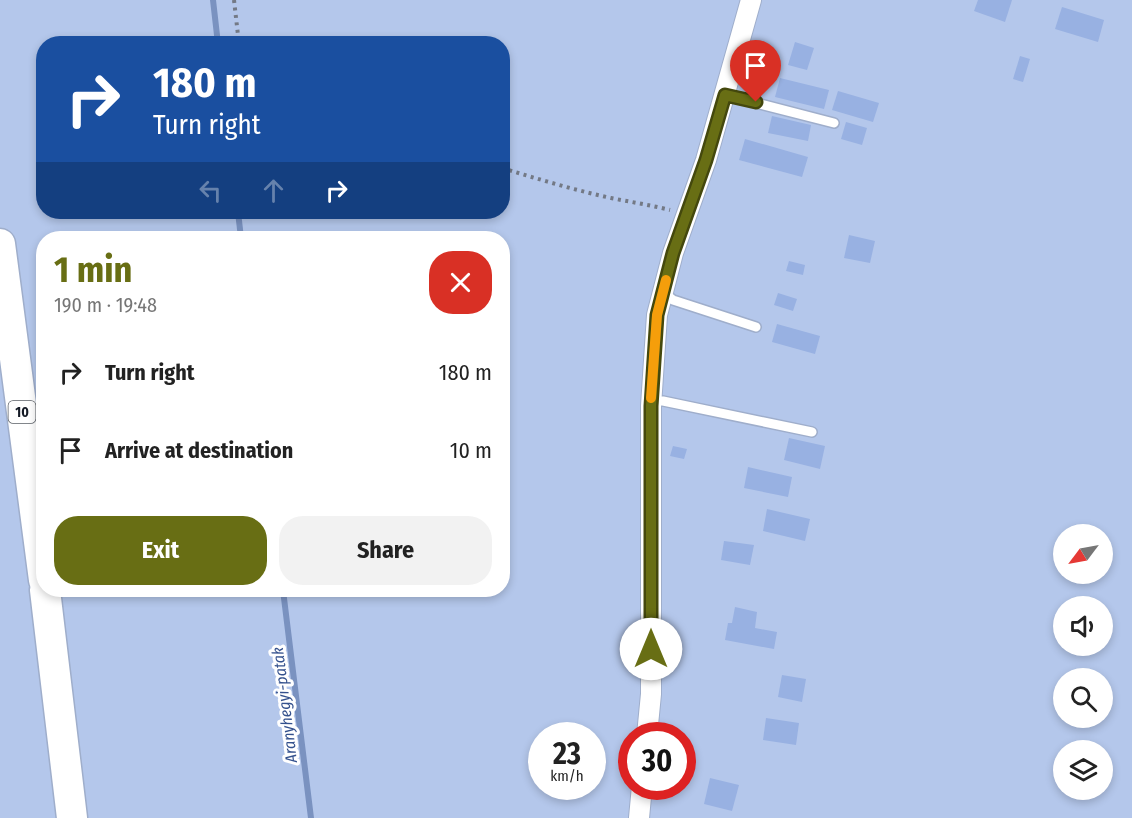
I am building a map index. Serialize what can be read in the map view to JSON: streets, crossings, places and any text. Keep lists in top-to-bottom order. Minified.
{"streets":{"main road":["10"]},"water":["Aranyhegyi-patak"],"north":"bottom left","page":{"turn":["180 m","Turn right"],"heading":["1 min","190 m · 19:48"],"list":[{"name":"Turn right","value":"180 m"},{"name":"Arrive at destination","value":"10 m"}],"buttons":["Exit","Share"],"speed":"23 km/h","limit":"30"}}
